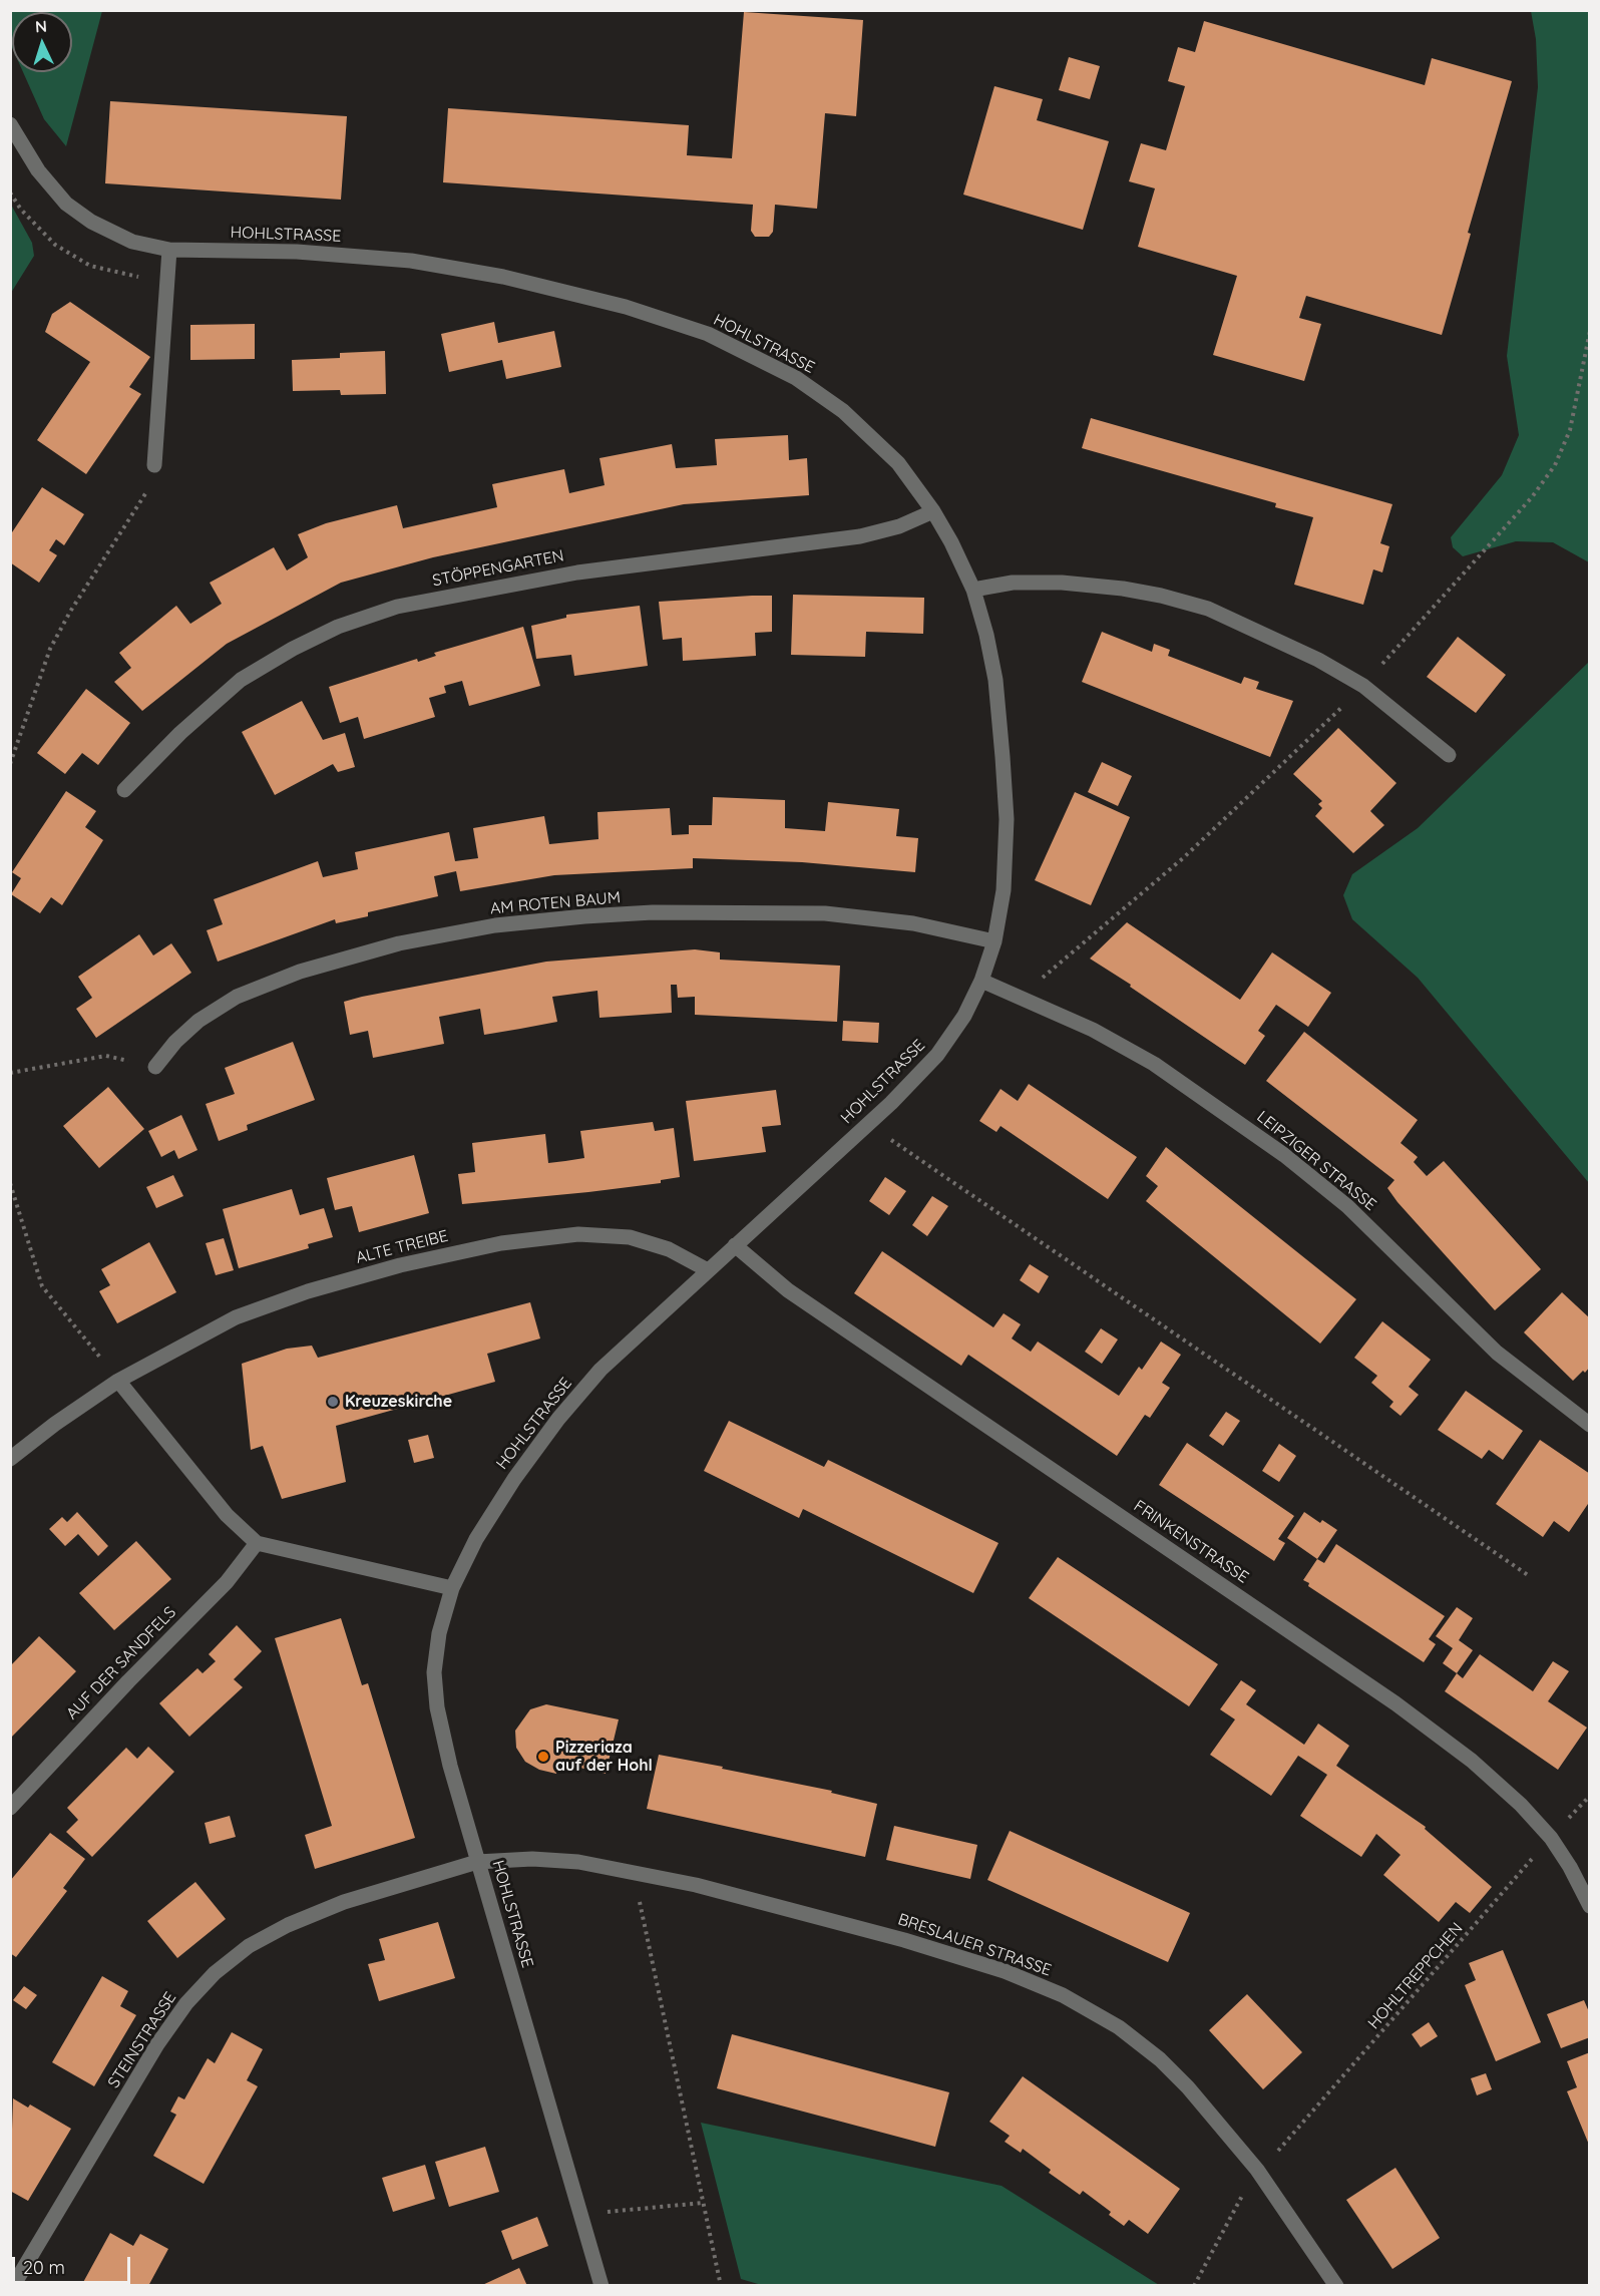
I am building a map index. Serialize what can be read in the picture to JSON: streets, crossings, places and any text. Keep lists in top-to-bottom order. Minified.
{"streets":{"street":["HOHLSTRASSE","STÖPPENGARTEN","AM ROTEN BAUM","LEIPZIGER STRASSE","ALTE TREIBE","FRINKENSTRASSE","AUF DER SANDFELS","BRESLAUER STRASSE","STEINSTRASSE"],"path":["HOHLTREPPCHEN"]},"crossings":[["HOHLSTRASSE","STÖPPENGARTEN"],["HOHLSTRASSE","AM ROTEN BAUM"],["HOHLSTRASSE","LEIPZIGER STRASSE"],["HOHLSTRASSE","ALTE TREIBE"],["HOHLSTRASSE","FRINKENSTRASSE"],["HOHLSTRASSE","BRESLAUER STRASSE"],["HOHLSTRASSE","STEINSTRASSE"],["FRINKENSTRASSE","HOHLTREPPCHEN"],["BRESLAUER STRASSE","HOHLTREPPCHEN"],["BRESLAUER STRASSE","STEINSTRASSE"]],"places":["Kreuzeskirche","Pizzeriaza auf der Hohl"],"scale_bar":"20 m","north":"top"}
